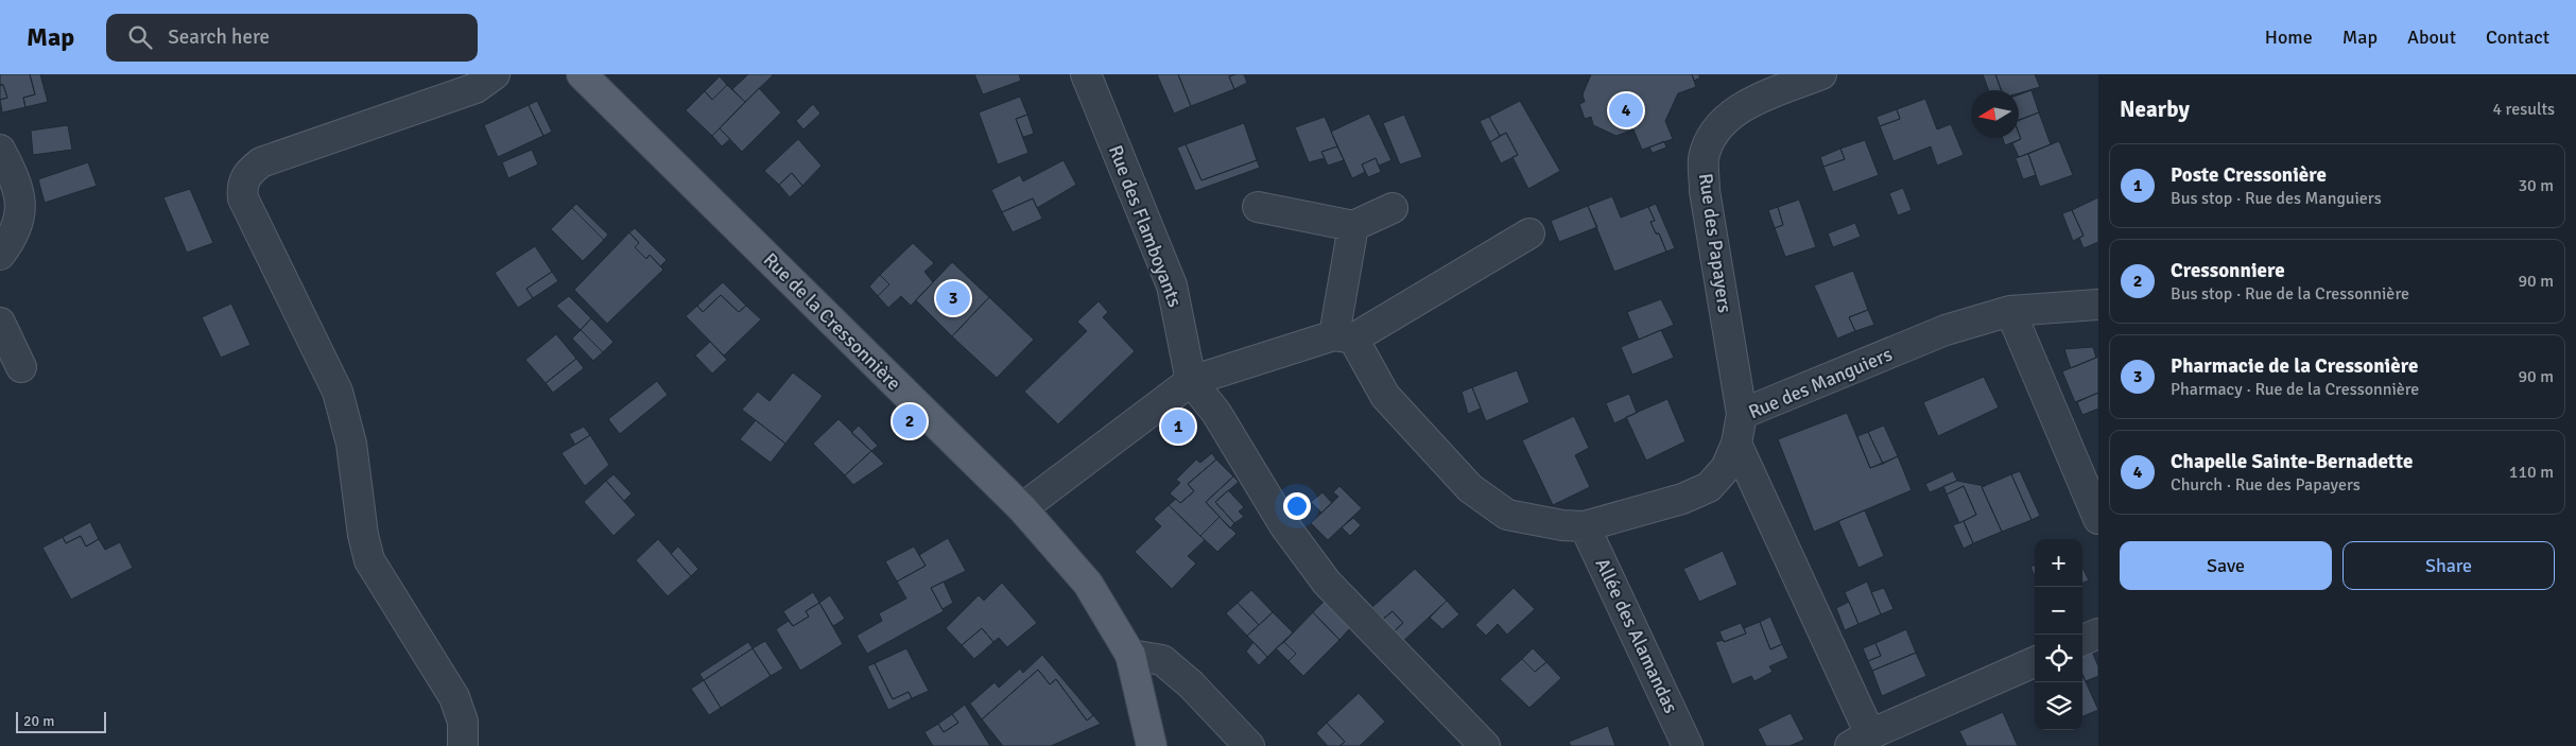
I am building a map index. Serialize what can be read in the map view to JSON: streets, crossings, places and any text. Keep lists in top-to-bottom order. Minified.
{"streets":{"main road":["Rue de la Cressonnière"],"street":["Rue des Flamboyants","Rue des Papayers","Rue des Manguiers","Allée des Alamandas"]},"crossings":[["Rue des Papayers","Rue des Manguiers"],["Rue des Manguiers","Allée des Alamandas"]],"scale_bar":"20 m","north":"left","page":{"header":"Map","search":"Search here","nav":["Home","Map","About","Contact"],"heading":["Nearby","4 results"],"pins":["4","3","2","1"],"list":[{"mark":"1","name":"Poste Cressonière","note":"Bus stop · Rue des Manguiers","value":"30 m"},{"mark":"2","name":"Cressonniere","note":"Bus stop · Rue de la Cressonnière","value":"90 m"},{"mark":"3","name":"Pharmacie de la Cressonière","note":"Pharmacy · Rue de la Cressonnière","value":"90 m"},{"mark":"4","name":"Chapelle Sainte-Bernadette","note":"Church · Rue des Papayers","value":"110 m"}],"buttons":["Save","Share"],"map_buttons":["+","−"],"scale":"20 m"}}
